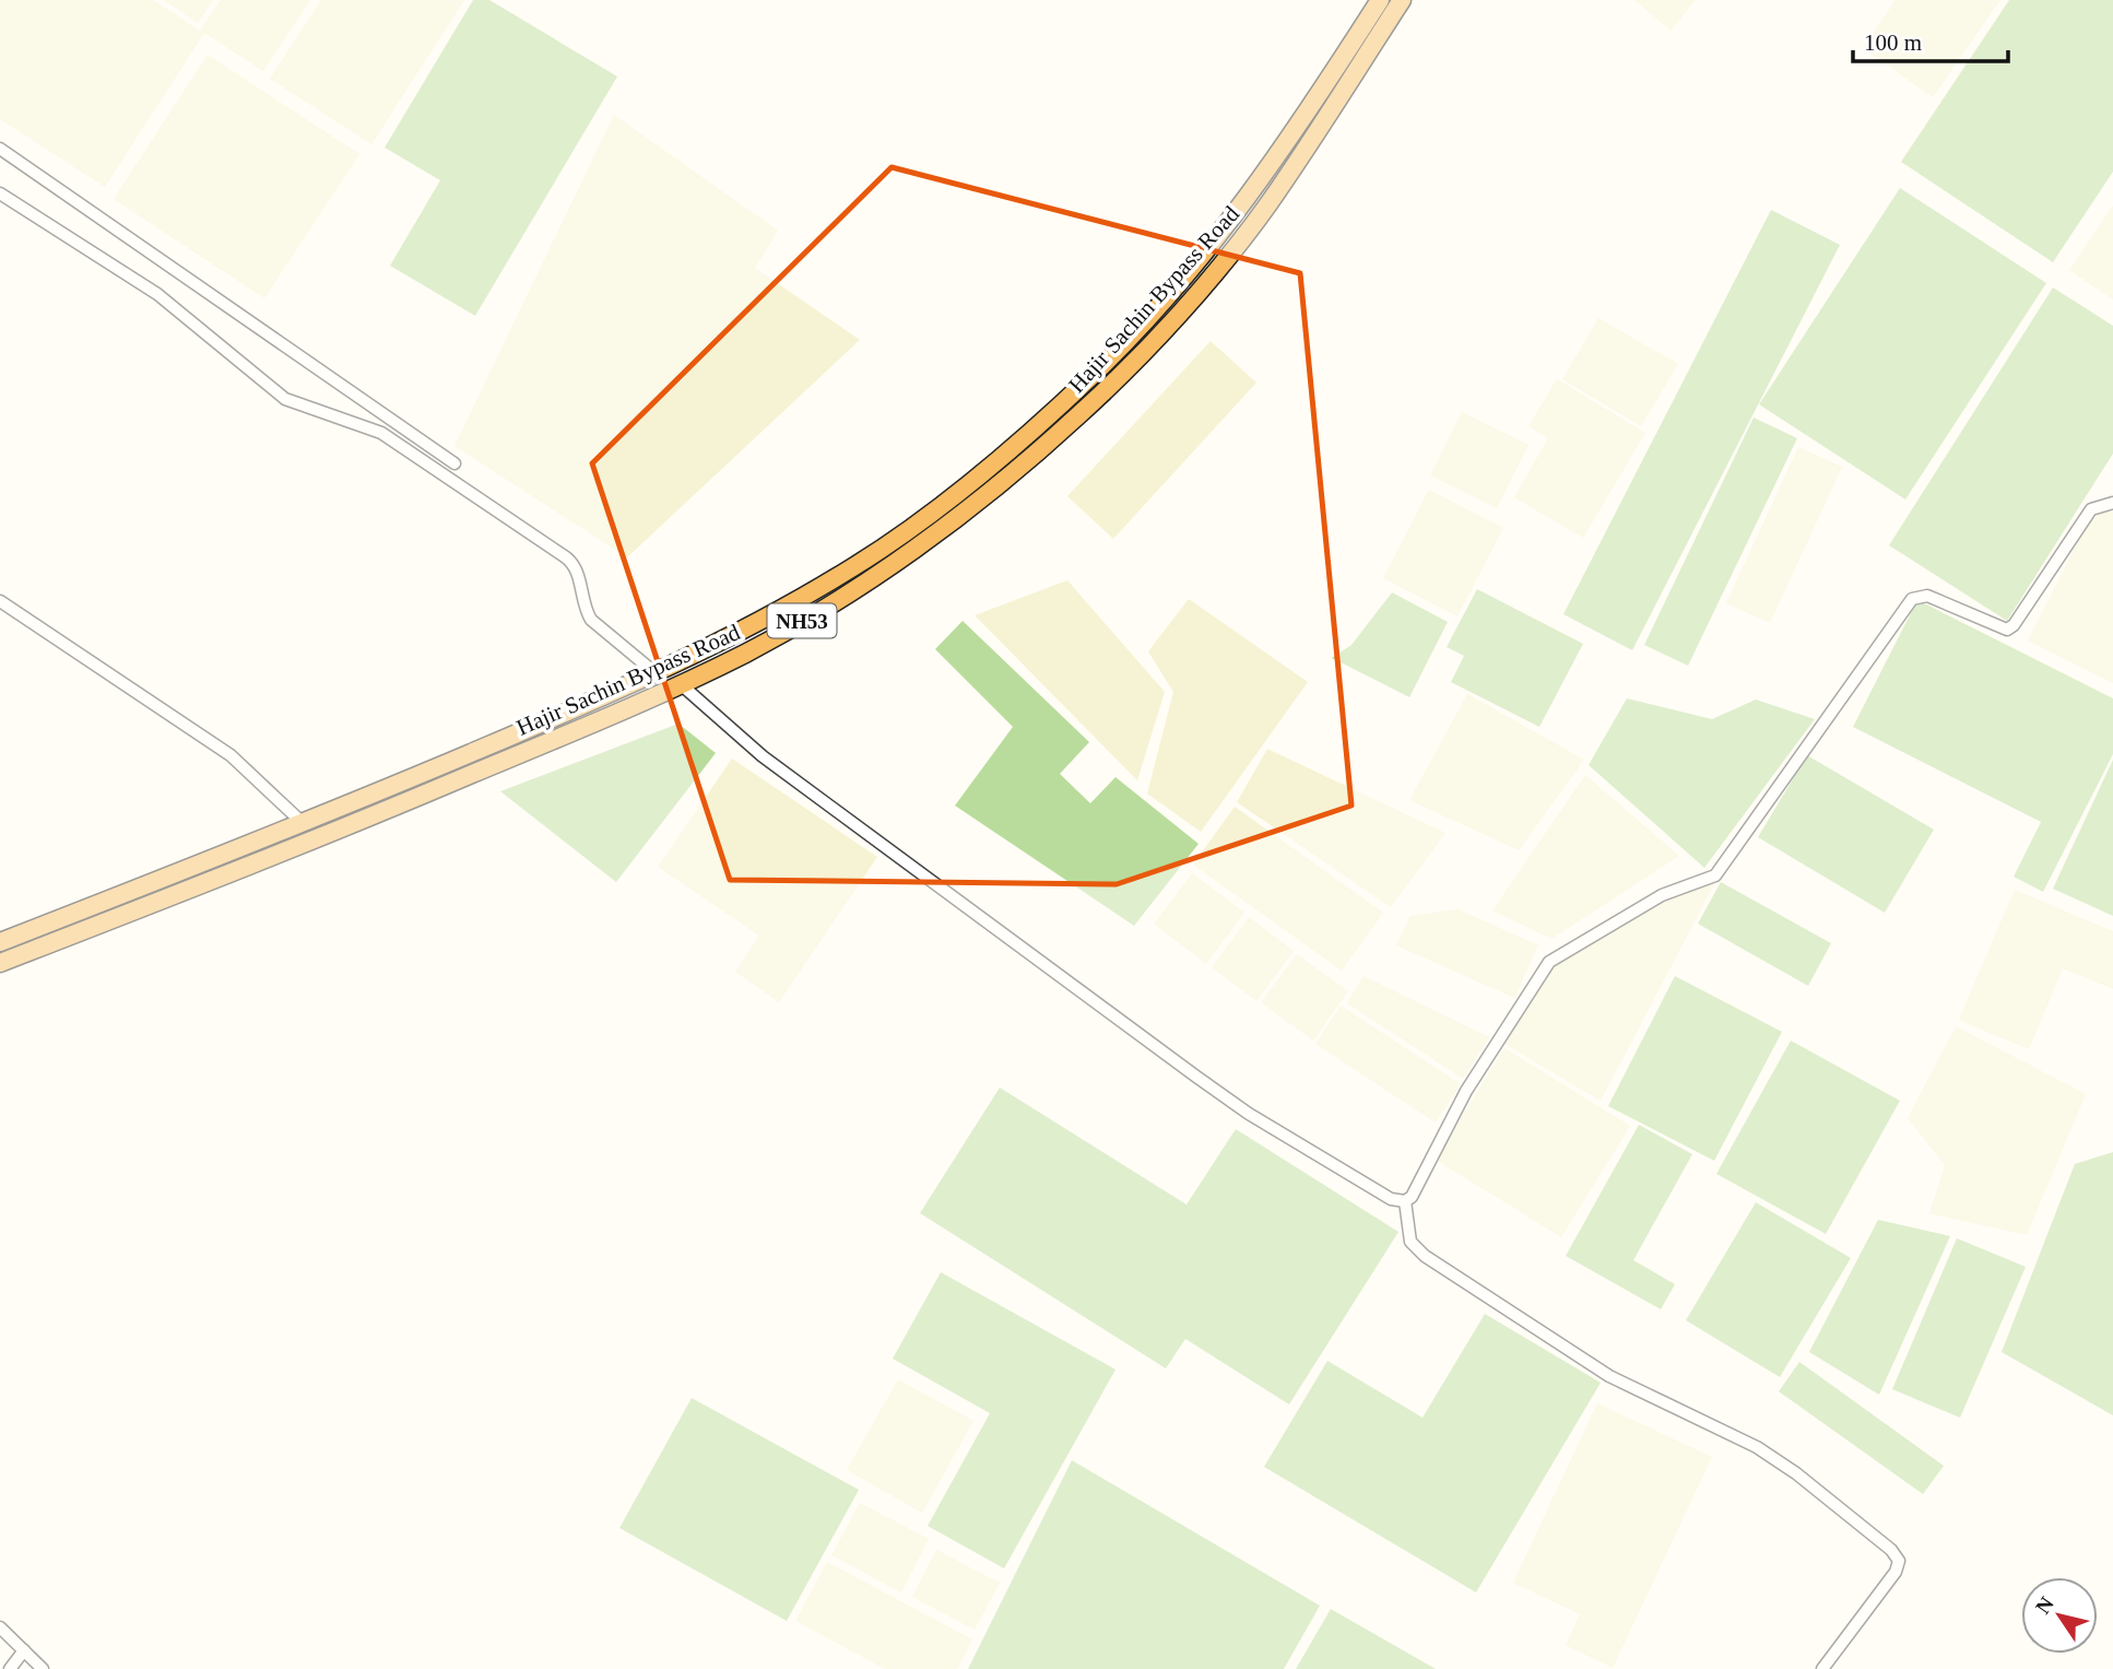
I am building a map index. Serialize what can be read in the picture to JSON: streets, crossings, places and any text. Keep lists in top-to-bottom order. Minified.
{"streets":{"highway":["Hajir Sachin Bypass Road","NH53"]},"scale_bar":"100 m","north":"top left"}
